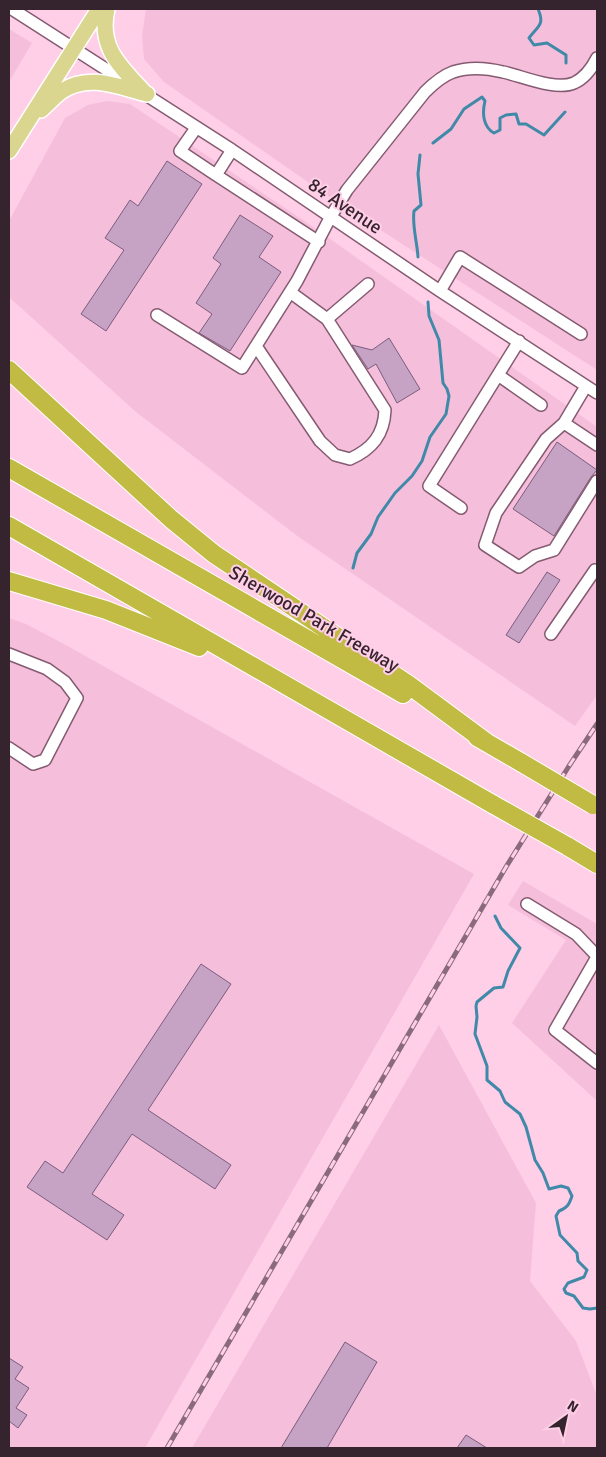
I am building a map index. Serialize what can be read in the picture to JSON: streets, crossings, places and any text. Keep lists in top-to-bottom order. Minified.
{"streets":{"highway":["Sherwood Park Freeway"],"street":["84 Avenue"]},"north":"top right"}
